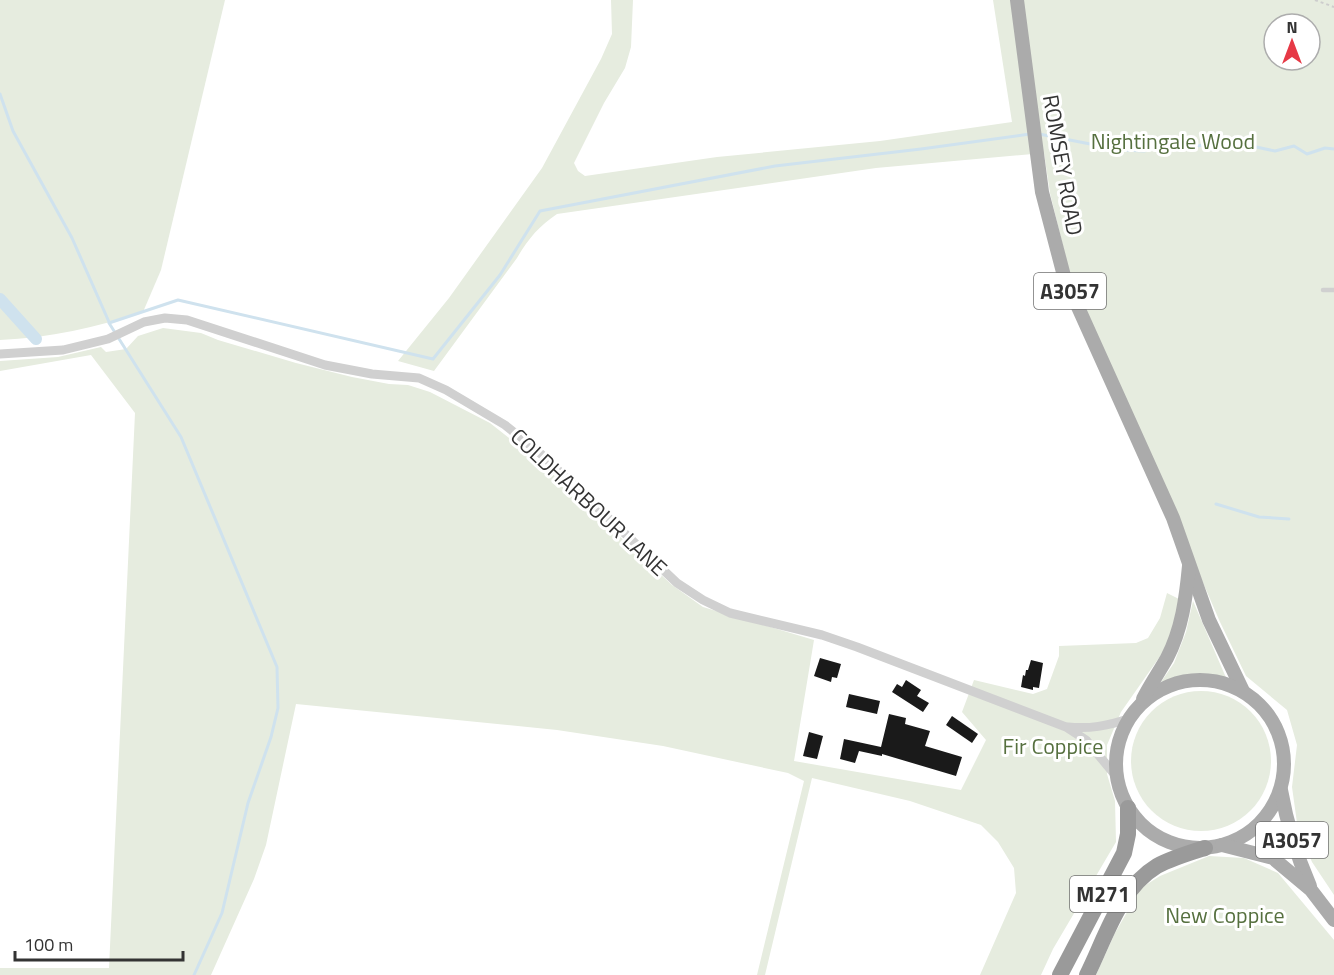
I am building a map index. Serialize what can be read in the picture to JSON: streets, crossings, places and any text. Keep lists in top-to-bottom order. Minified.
{"streets":{"highway":["M271"],"main road":["ROMSEY ROAD","A3057"],"street":["COLDHARBOUR LANE"]},"crossings":[["ROMSEY ROAD","A3057"],["ROMSEY ROAD","COLDHARBOUR LANE"],["ROMSEY ROAD","M271"],["A3057","COLDHARBOUR LANE"],["A3057","M271"],["COLDHARBOUR LANE","M271"]],"parks":["Nightingale Wood","Fir Coppice","New Coppice"],"scale_bar":"100 m","north":"top"}
